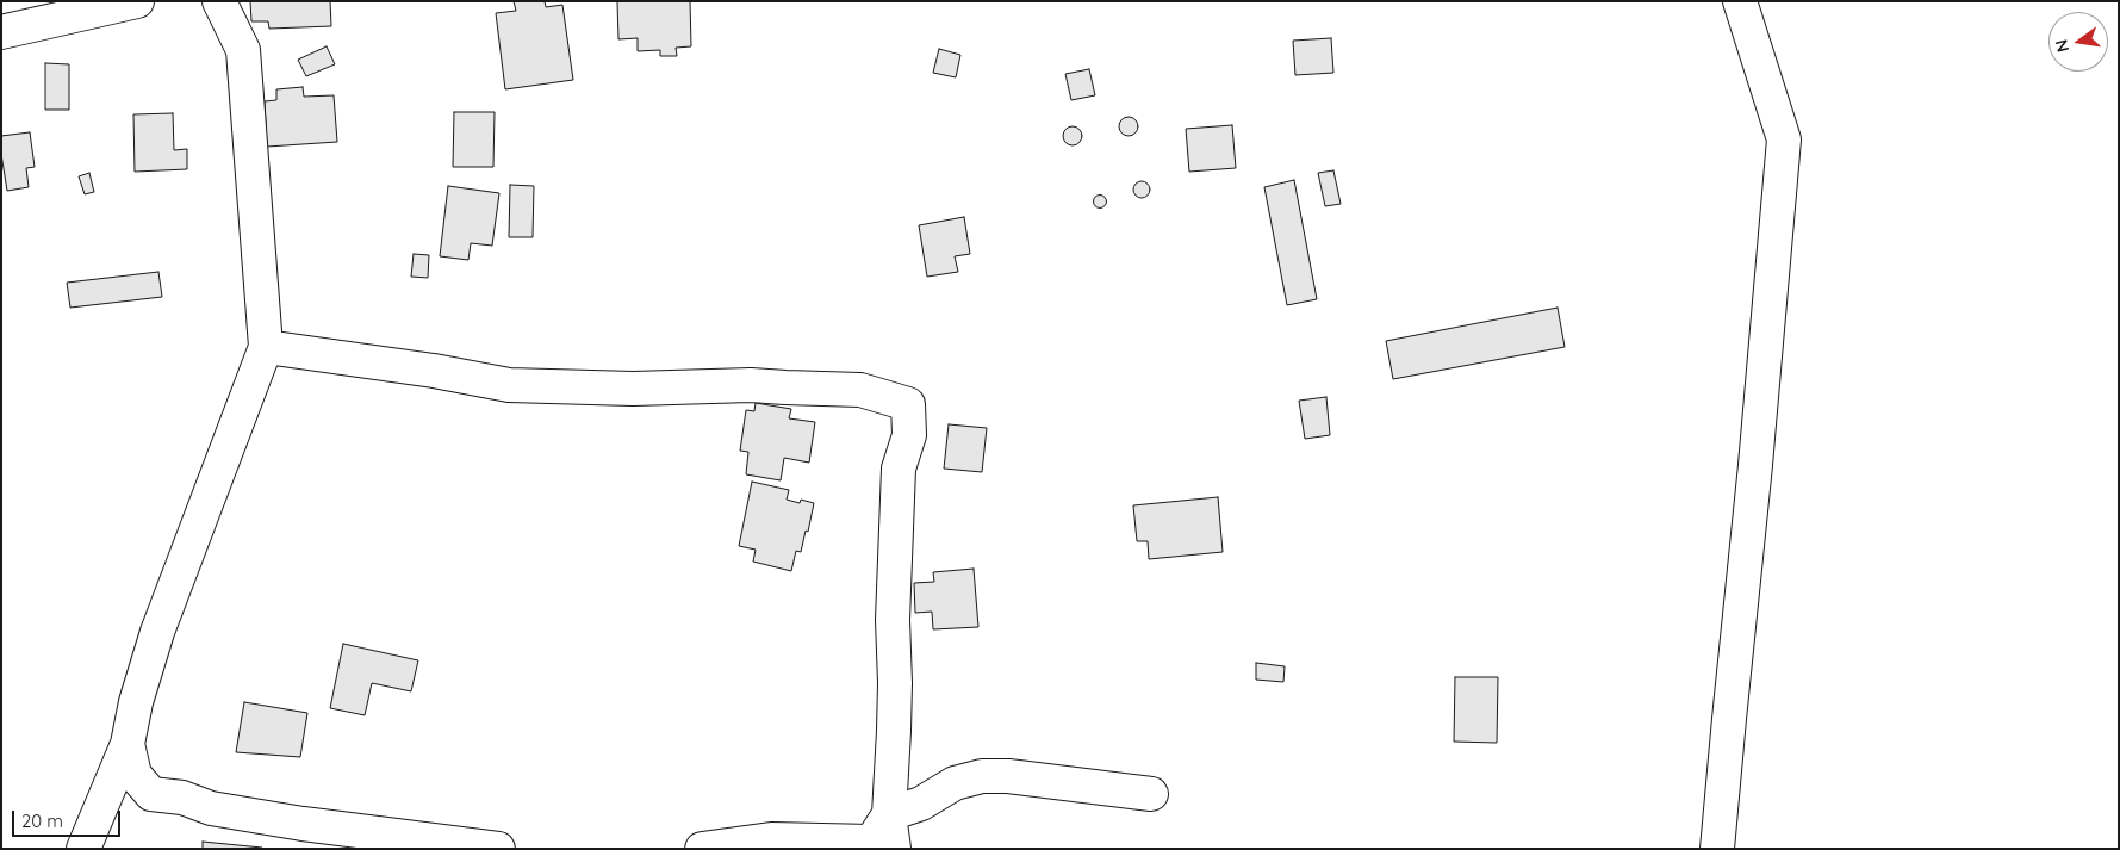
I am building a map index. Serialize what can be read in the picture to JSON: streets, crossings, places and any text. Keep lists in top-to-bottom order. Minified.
{"scale_bar":"20 m","north":"left"}
